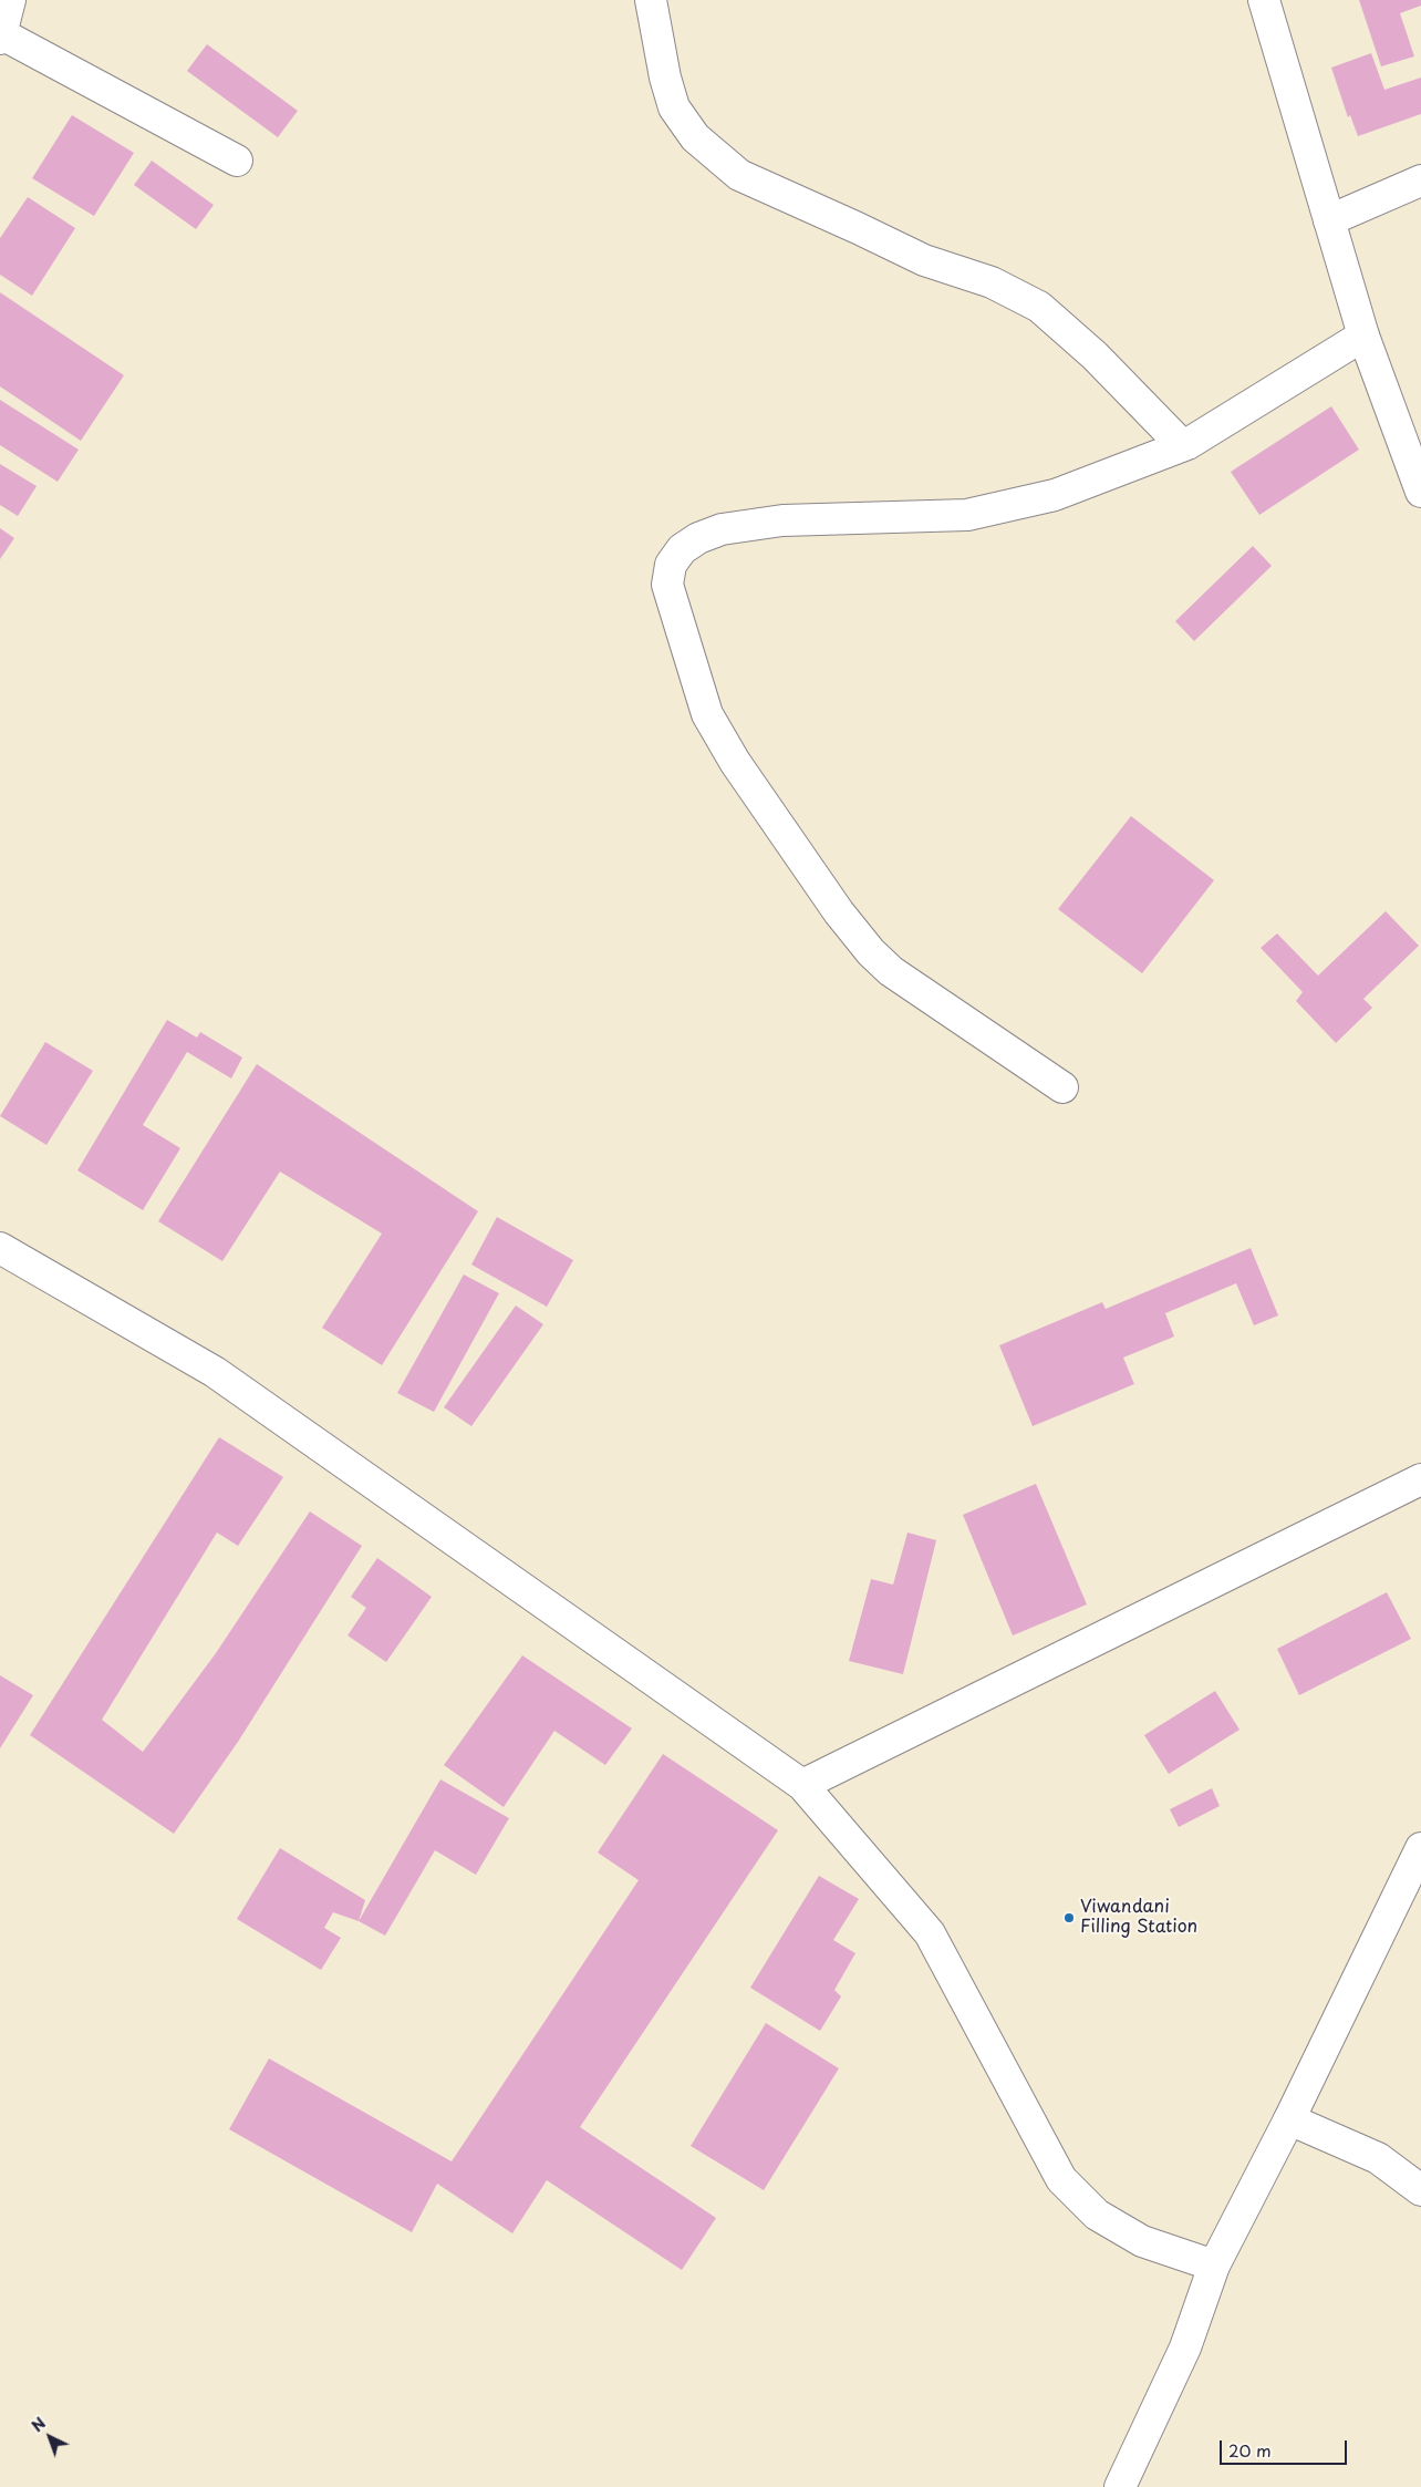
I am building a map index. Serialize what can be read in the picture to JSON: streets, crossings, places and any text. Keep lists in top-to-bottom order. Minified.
{"places":["Viwandani Filling Station"],"scale_bar":"20 m","north":"top left"}
